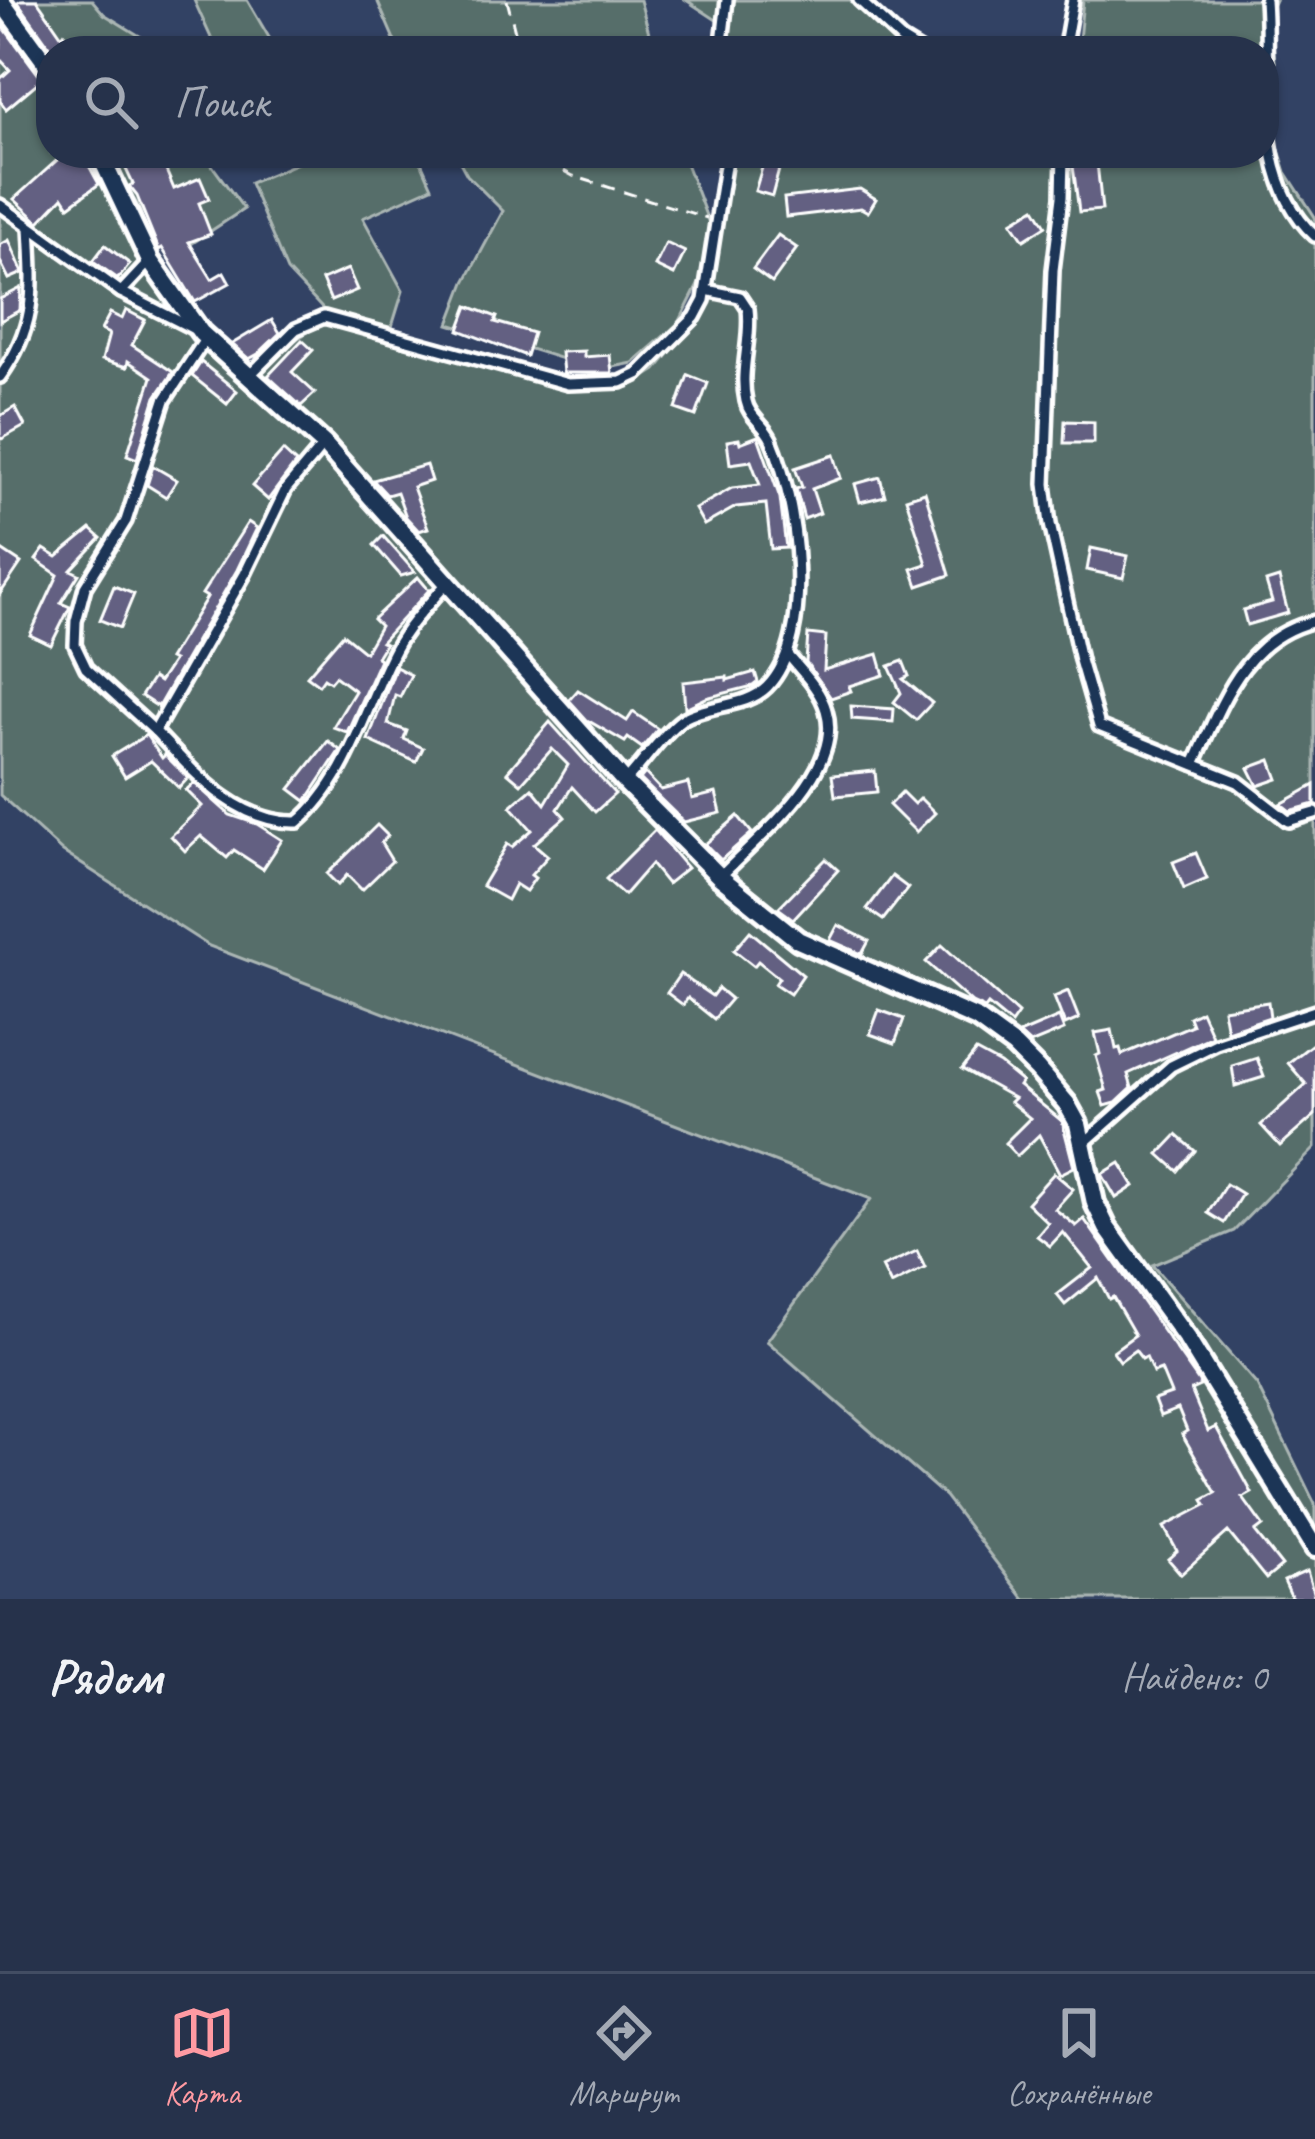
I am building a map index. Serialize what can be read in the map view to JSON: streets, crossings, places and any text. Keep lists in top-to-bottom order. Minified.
{"page":{"search":"Поиск","heading":["Рядом","Найдено: 0"],"nav":["Карта","Маршрут","Сохранённые"]}}
